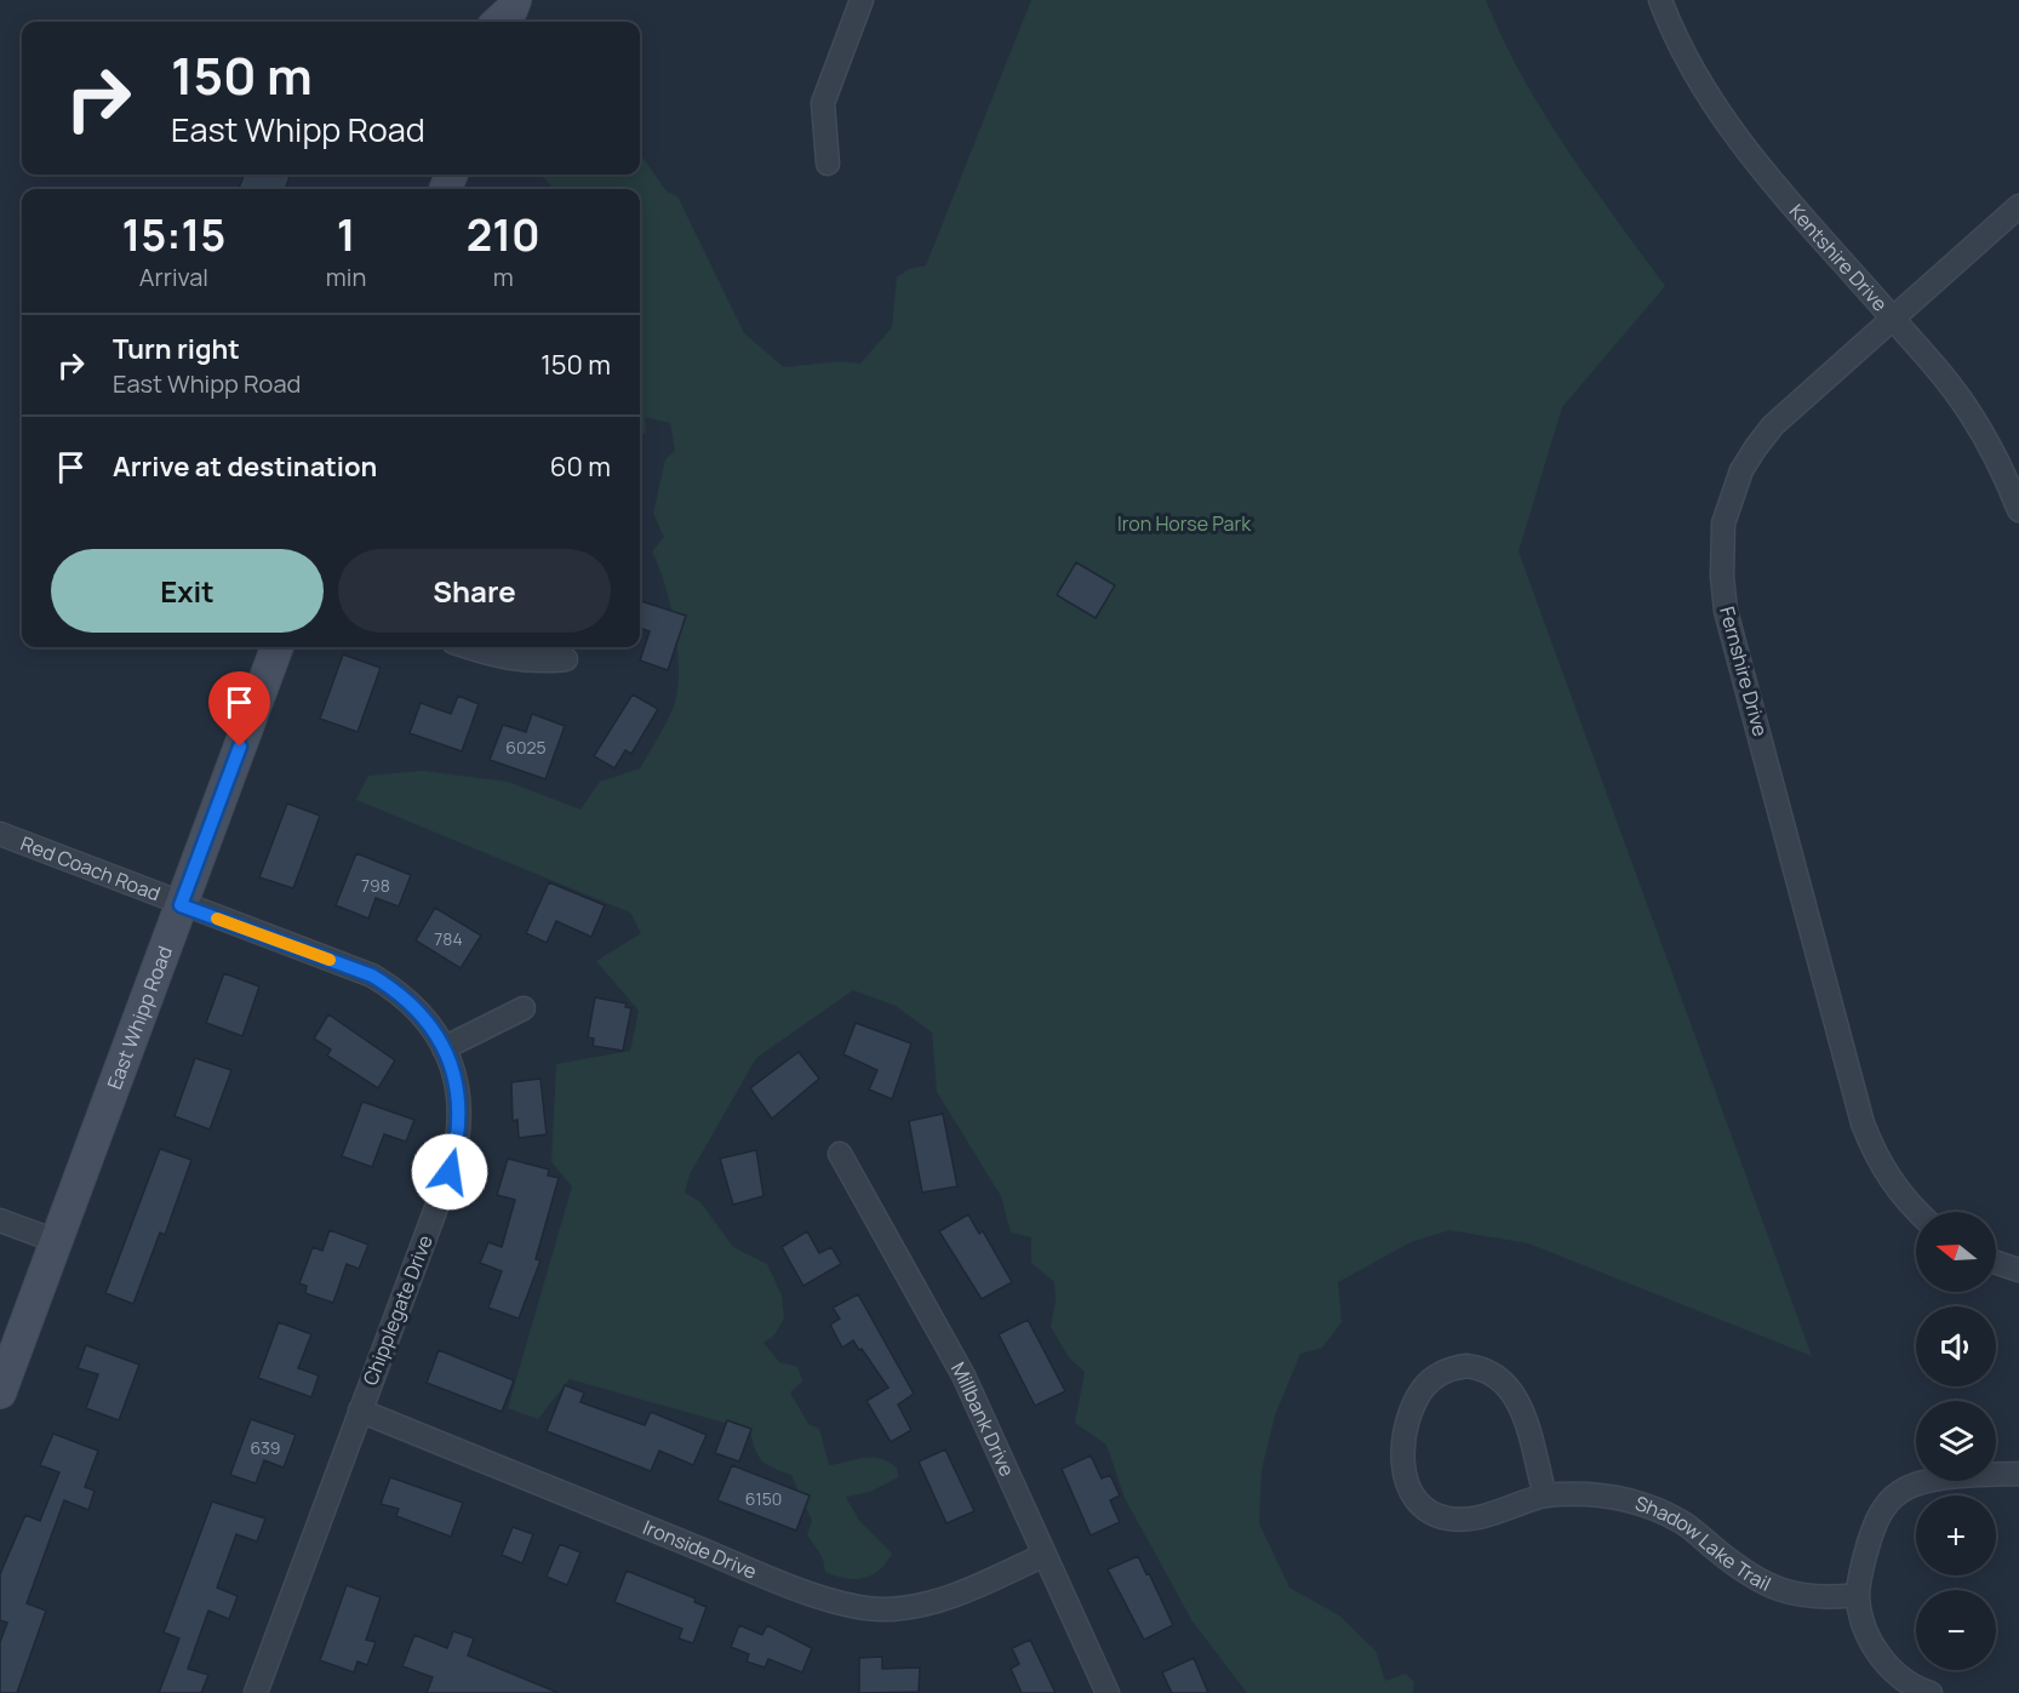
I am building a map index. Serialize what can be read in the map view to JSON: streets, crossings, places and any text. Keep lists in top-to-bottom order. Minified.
{"streets":{"main road":["East Whipp Road"],"street":["Kentshire Drive","Fernshire Drive","Red Coach Road","Chipplegate Drive","Millbank Drive","Shadow Lake Trail","Ironside Drive"]},"crossings":[["Kentshire Drive","Fernshire Drive"],["Red Coach Road","East Whipp Road"],["Red Coach Road","Chipplegate Drive"],["East Whipp Road","Chipplegate Drive"],["Chipplegate Drive","Ironside Drive"],["Millbank Drive","Ironside Drive"]],"parks":["Iron Horse Park"],"house_numbers":["6025","798","784","639","6150"],"north":"left","page":{"turn":["150 m","East Whipp Road"],"eta":["15:15","Arrival","1","min","210","m"],"list":[{"name":"Turn right","note":"East Whipp Road","value":"150 m"},{"name":"Arrive at destination","value":"60 m"}],"buttons":["Exit","Share"],"map_buttons":["+","−"]}}
